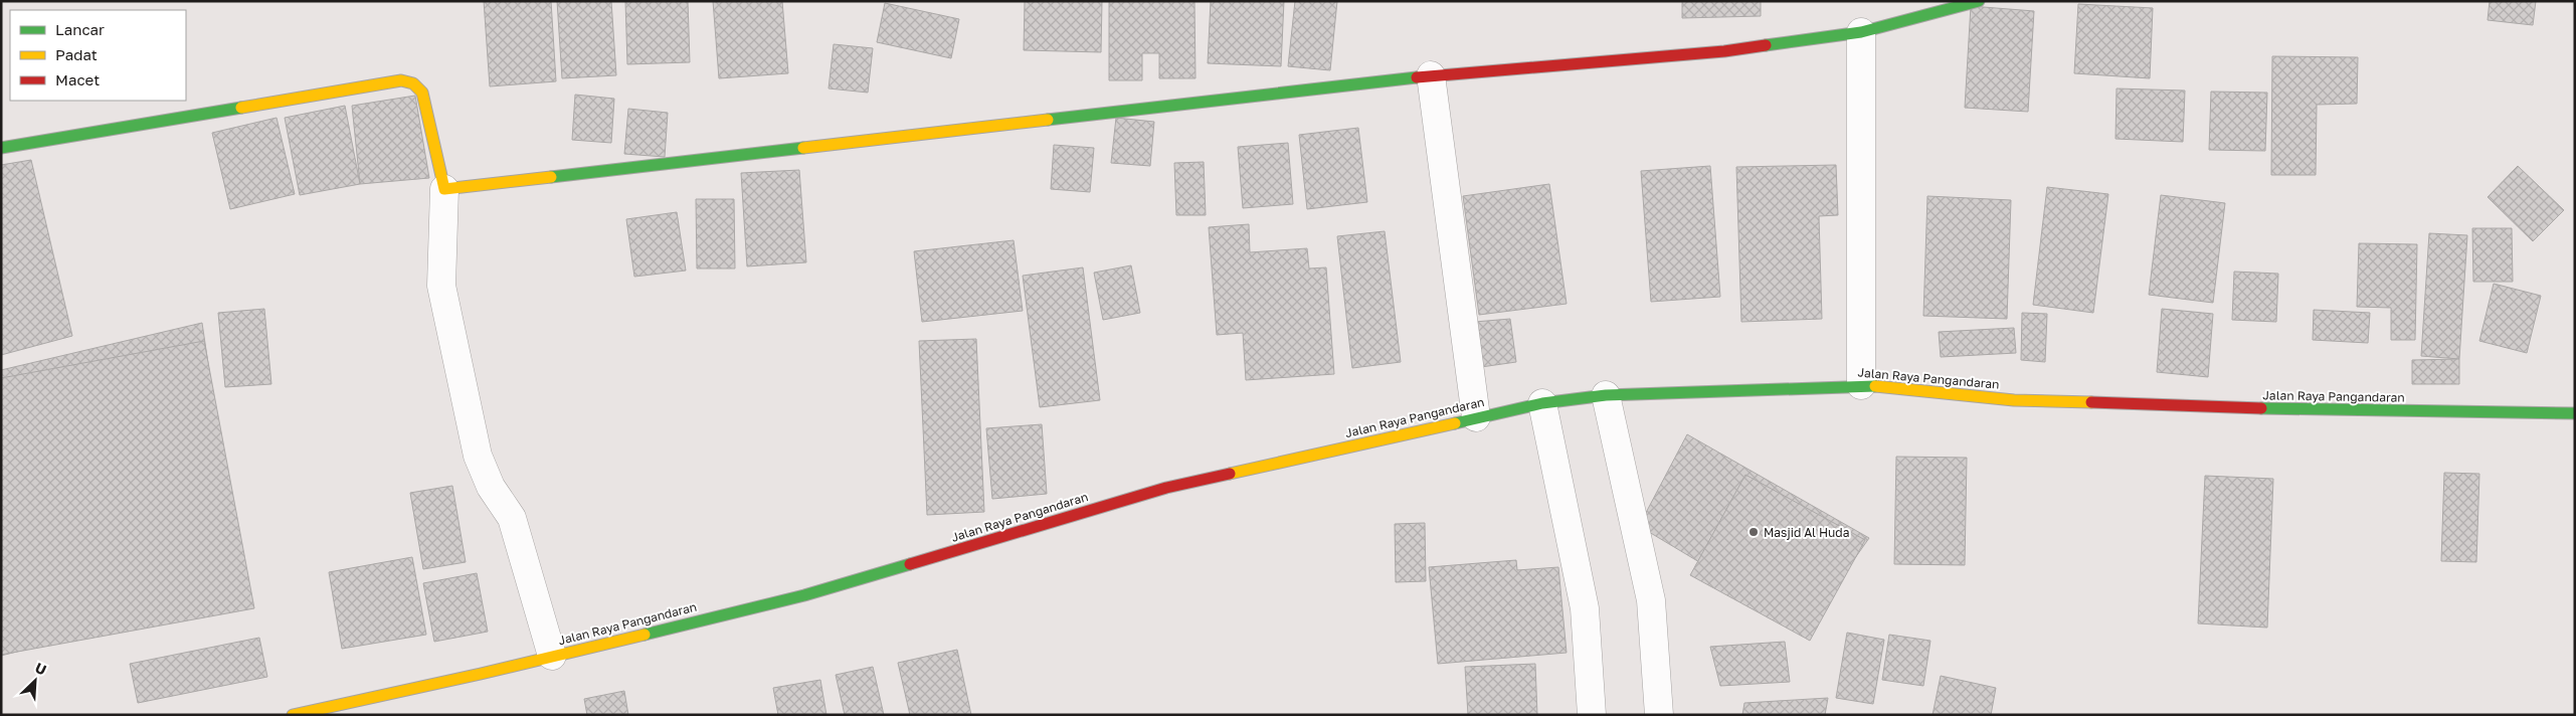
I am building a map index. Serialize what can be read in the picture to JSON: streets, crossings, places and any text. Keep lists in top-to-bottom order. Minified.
{"streets":{"main road":["Jalan Raya Pangandaran"]},"places":["Masjid Al Huda"],"legend":["Lancar","Padat","Macet"],"north":"top right"}
